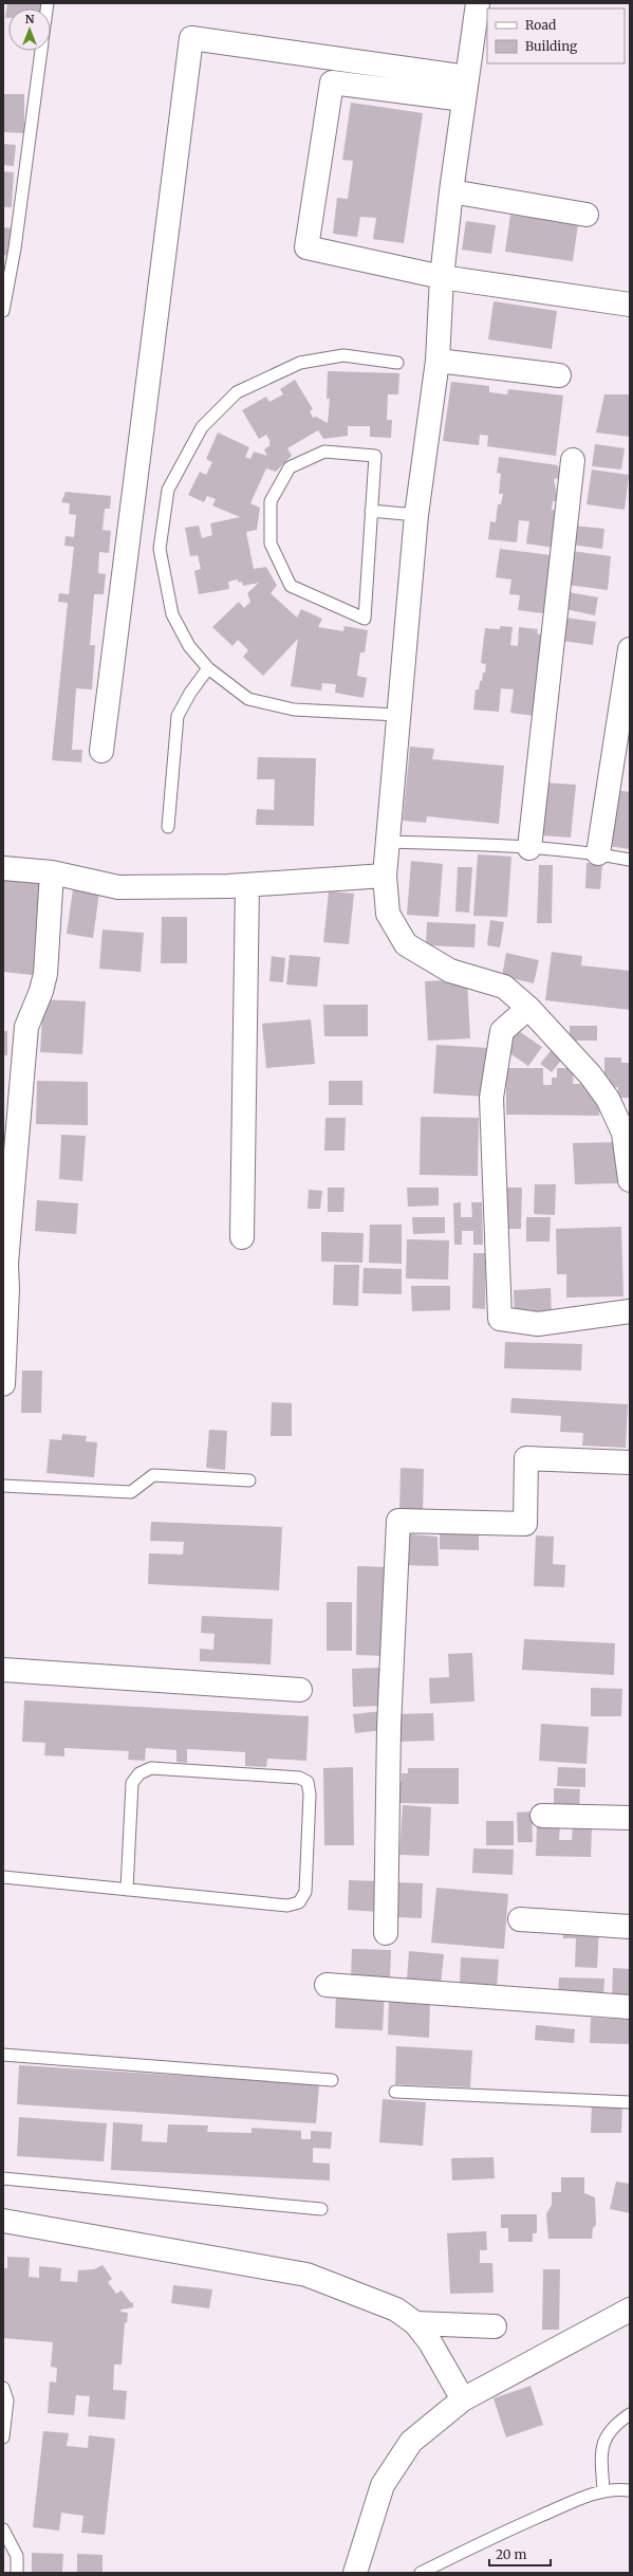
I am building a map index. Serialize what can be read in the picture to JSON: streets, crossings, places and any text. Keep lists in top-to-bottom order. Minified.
{"legend":["Road","Building"],"scale_bar":"20 m","north":"top"}
